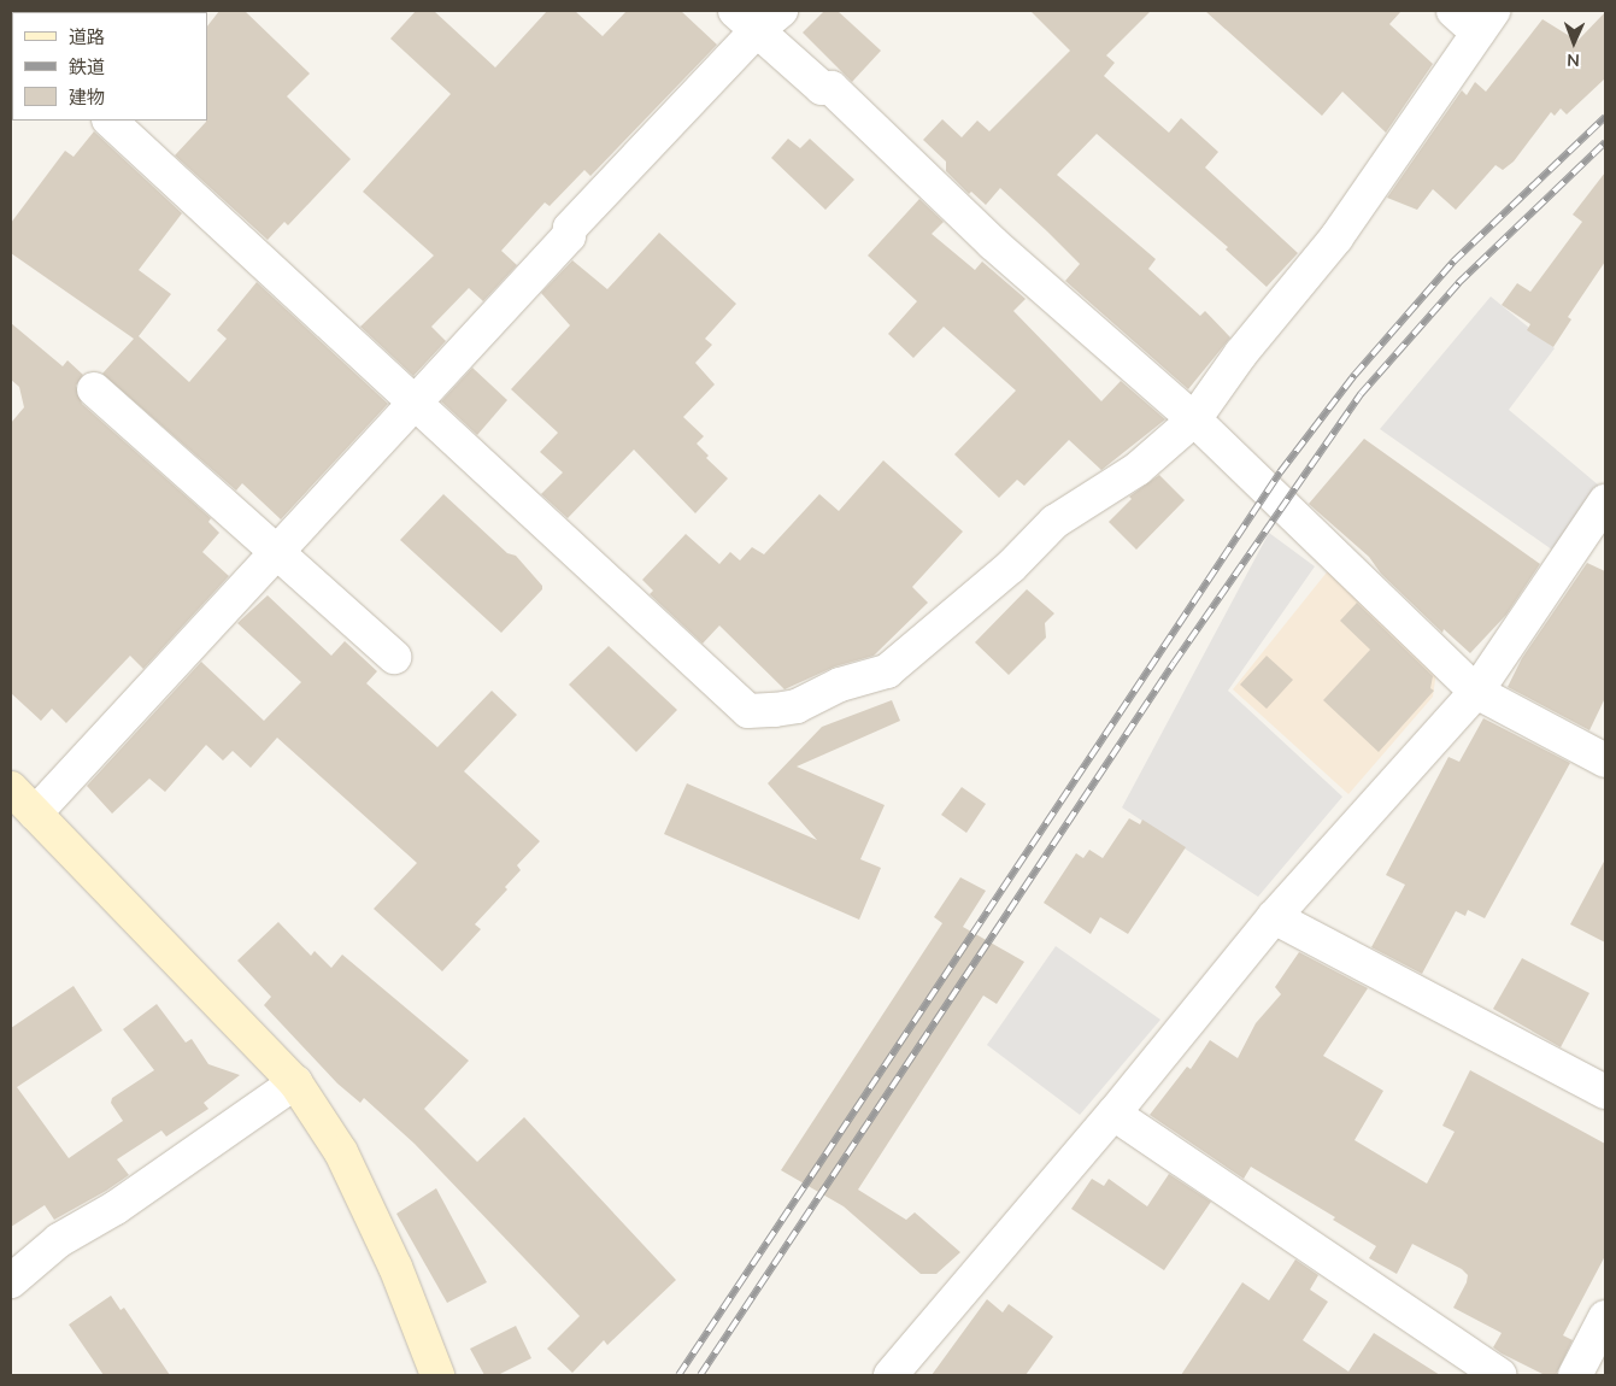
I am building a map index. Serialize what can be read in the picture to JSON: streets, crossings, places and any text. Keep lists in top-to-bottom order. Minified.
{"legend":["道路","鉄道","建物"],"north":"bottom"}
